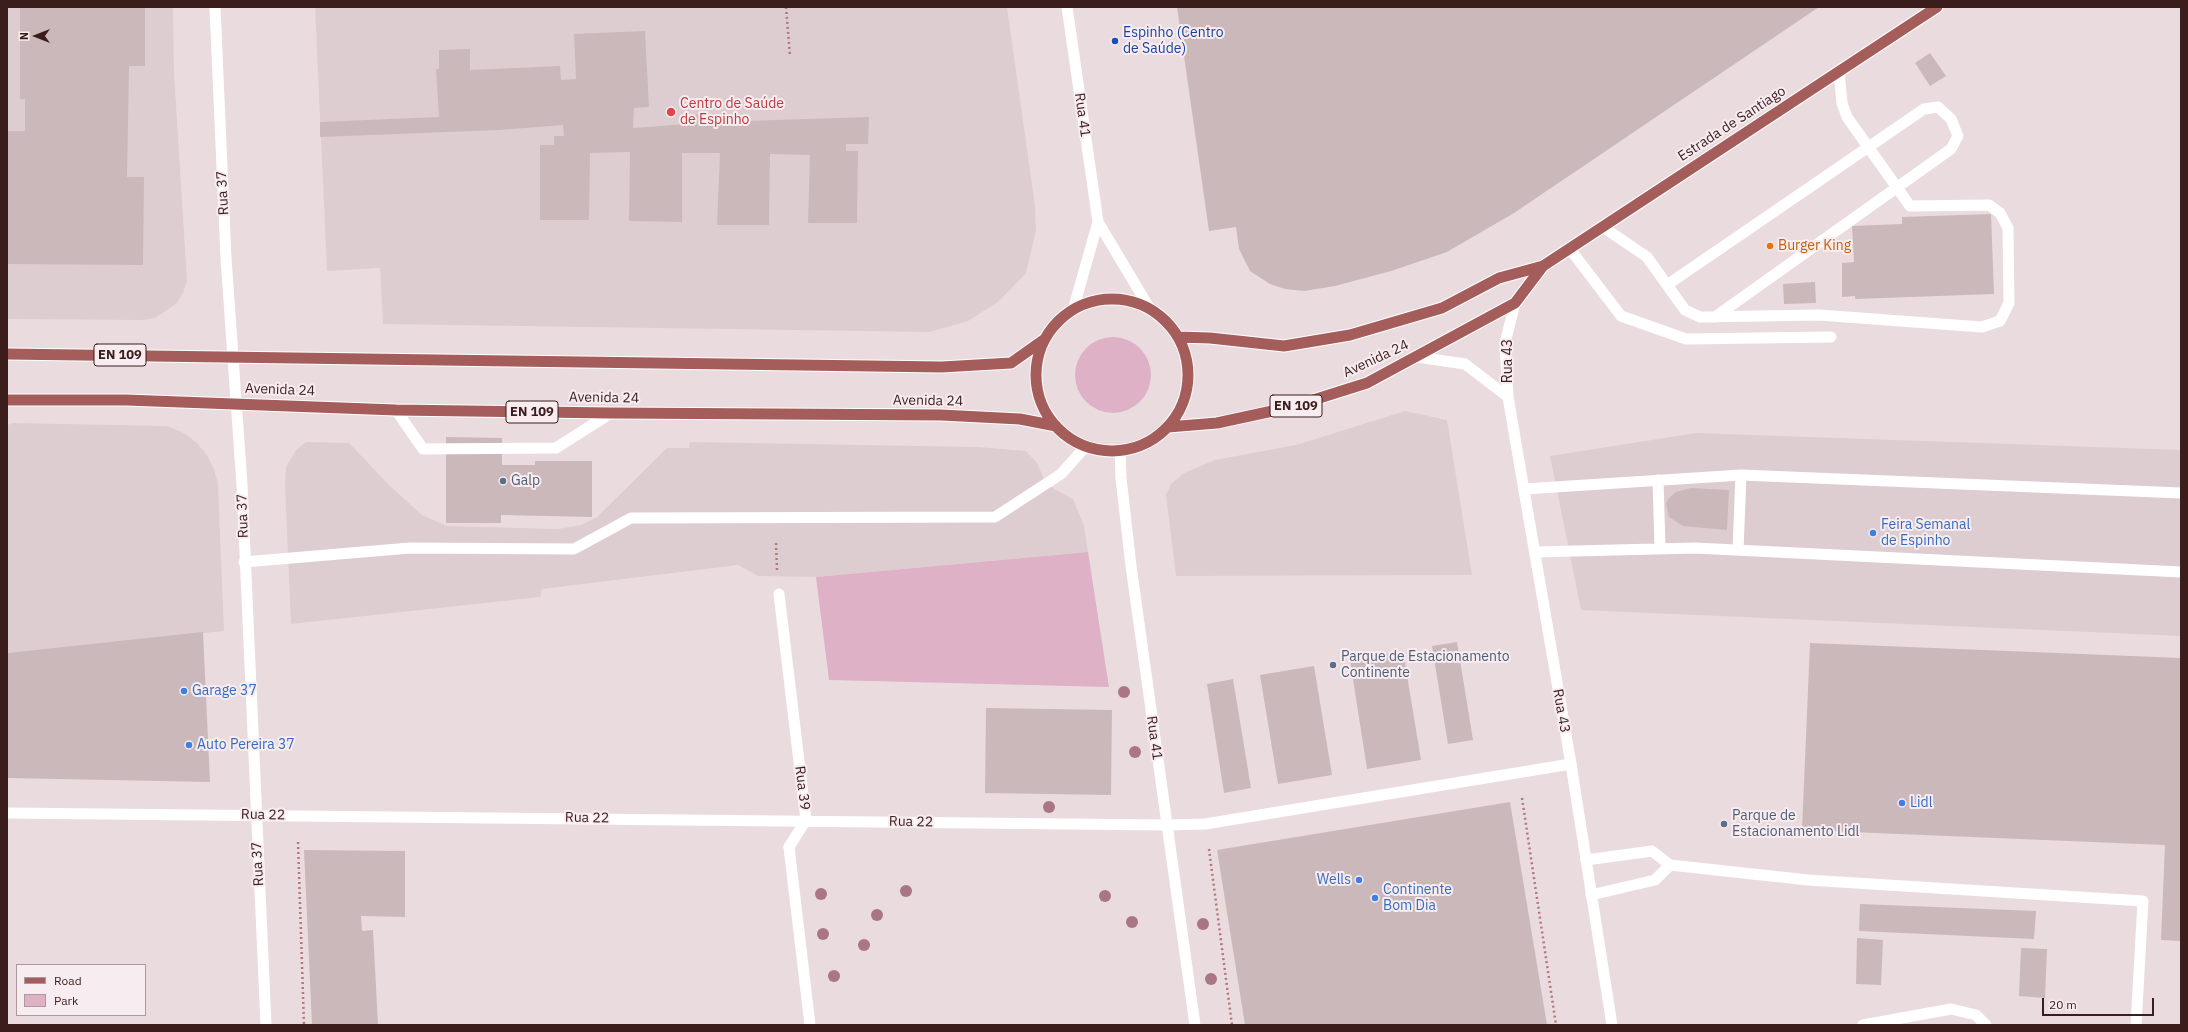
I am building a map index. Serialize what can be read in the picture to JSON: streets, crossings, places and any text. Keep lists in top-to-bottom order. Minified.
{"streets":{"main road":["Estrada de Santiago","EN 109","Avenida 24"],"street":["Rua 41","Rua 37","Rua 43","Rua 39","Rua 22"]},"crossings":[["Rua 41","Avenida 24"],["Rua 41","Rua 22"],["Estrada de Santiago","Avenida 24"],["Estrada de Santiago","Rua 43"],["Rua 37","Avenida 24"],["Rua 37","Rua 22"],["Avenida 24","Rua 43"],["Rua 43","Rua 22"],["Rua 39","Rua 22"]],"places":["Espinho (Centro de Saúde)","Centro de Saúde de Espinho","Burger King","Galp","Feira Semanal de Espinho","Parque de Estacionamento Continente","Garage 37","Auto Pereira 37","Lidl","Parque de Estacionamento Lidl","Wells","Continente Bom Dia"],"legend":["Road","Park"],"scale_bar":"20 m","north":"left"}
